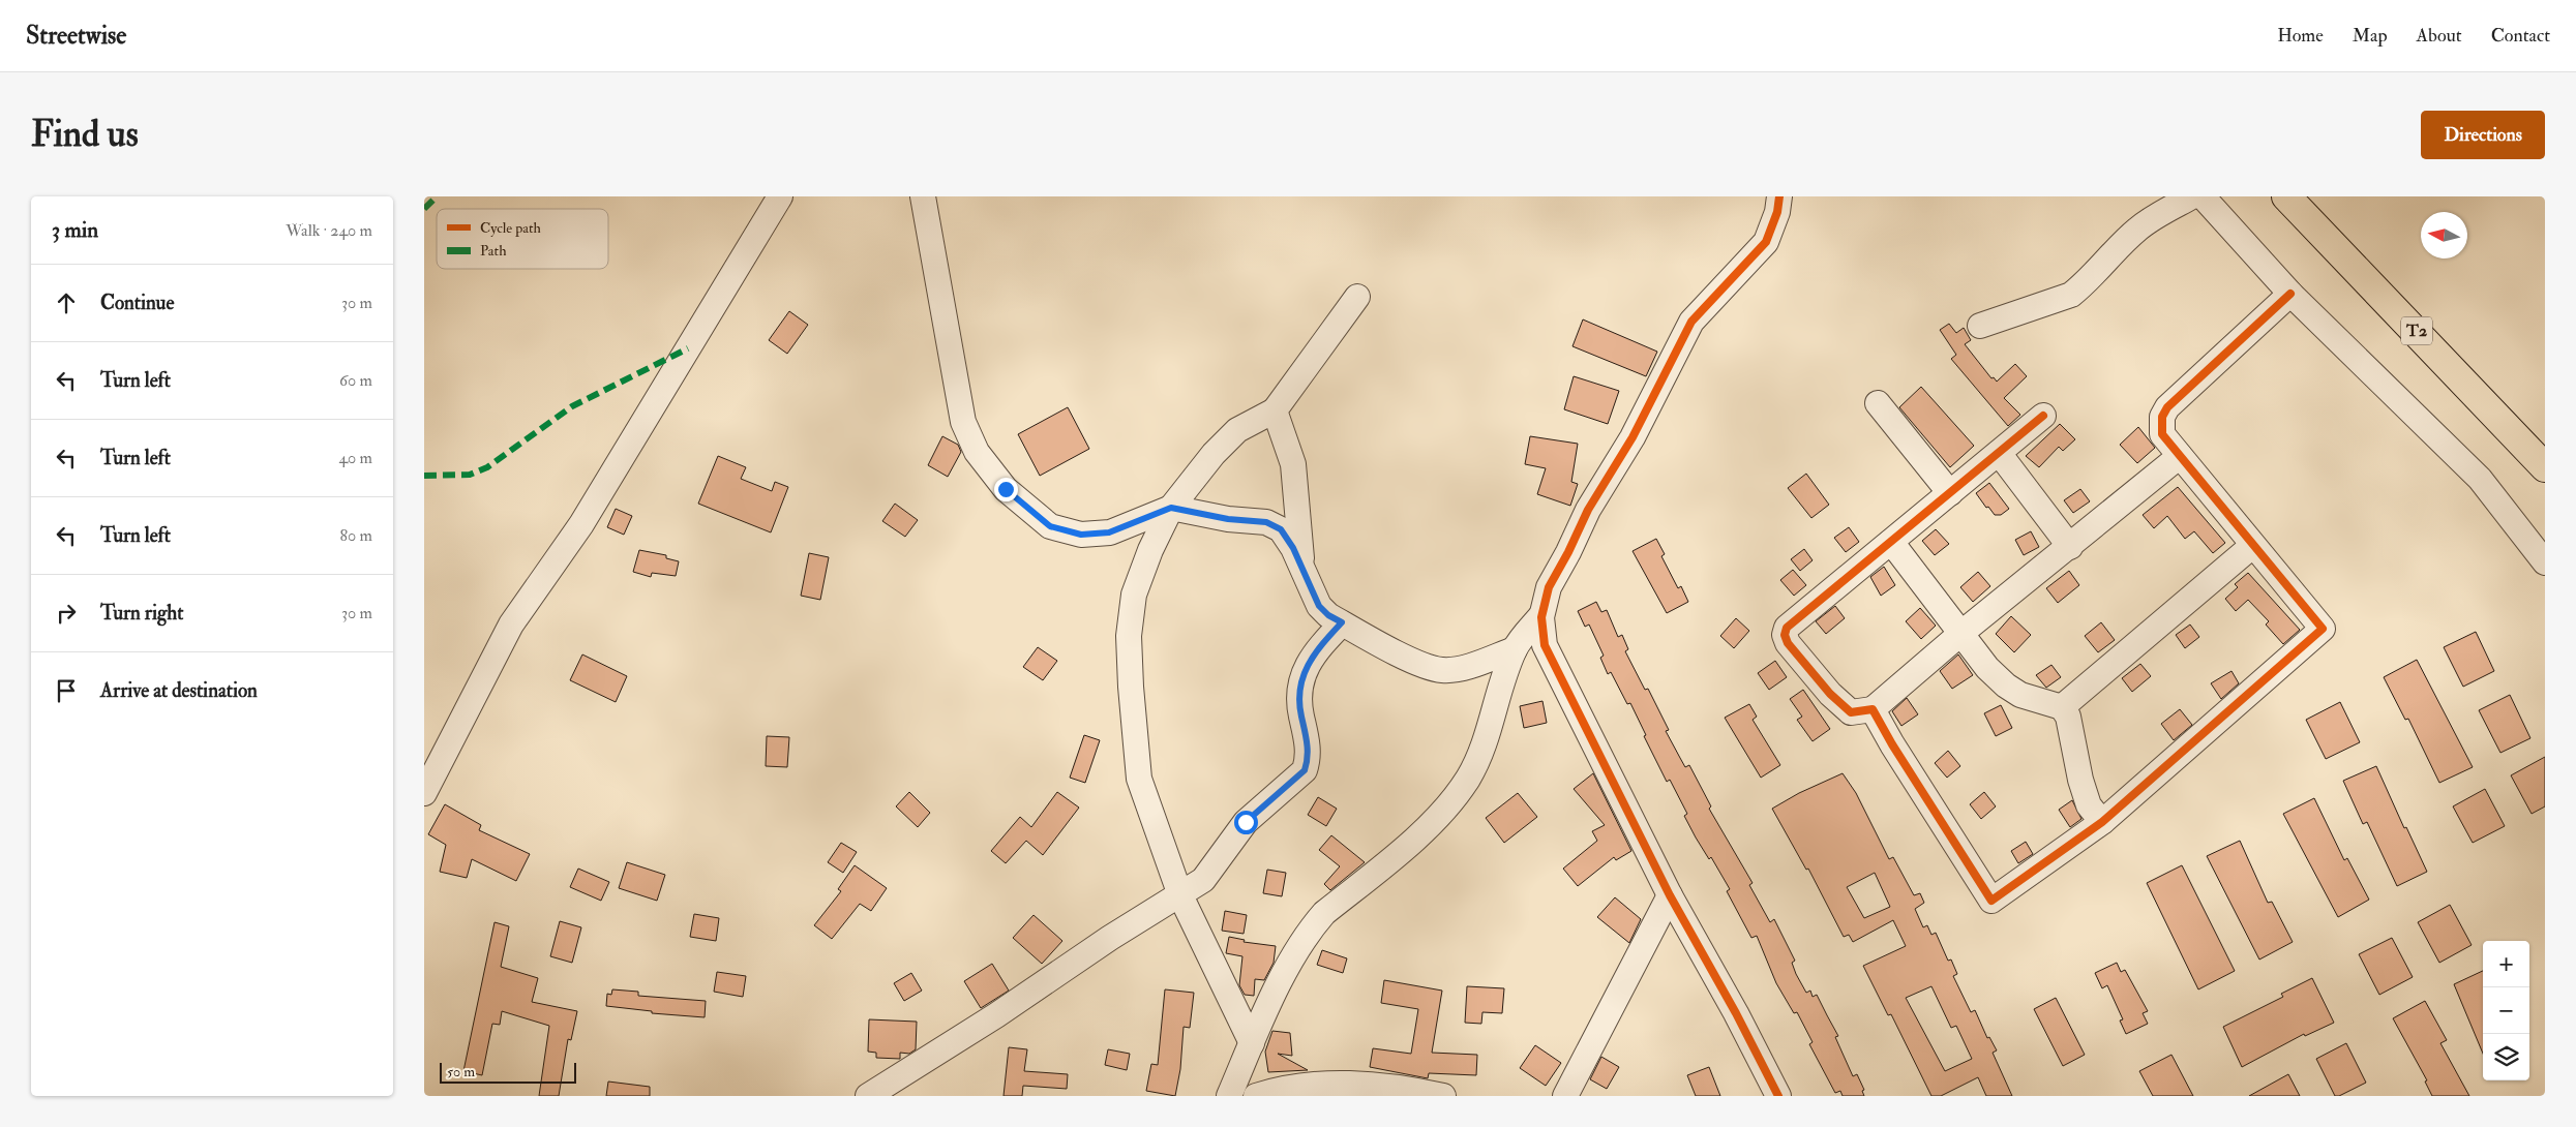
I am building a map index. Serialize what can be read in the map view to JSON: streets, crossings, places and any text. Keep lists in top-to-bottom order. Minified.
{"streets":{"highway":["T2"]},"legend":["Cycle path","Path"],"scale_bar":"50 m","north":"left","page":{"header":"Streetwise","nav":["Home","Map","About","Contact"],"buttons":"Directions","title":"Find us","heading":["3 min","Walk · 240 m"],"list":[["Continue","30 m"],["Turn left","60 m"],["Turn left","40 m"],["Turn left","80 m"],["Turn right","30 m"],"Arrive at destination"],"map_buttons":["+","−"],"scale":"50 m"}}
